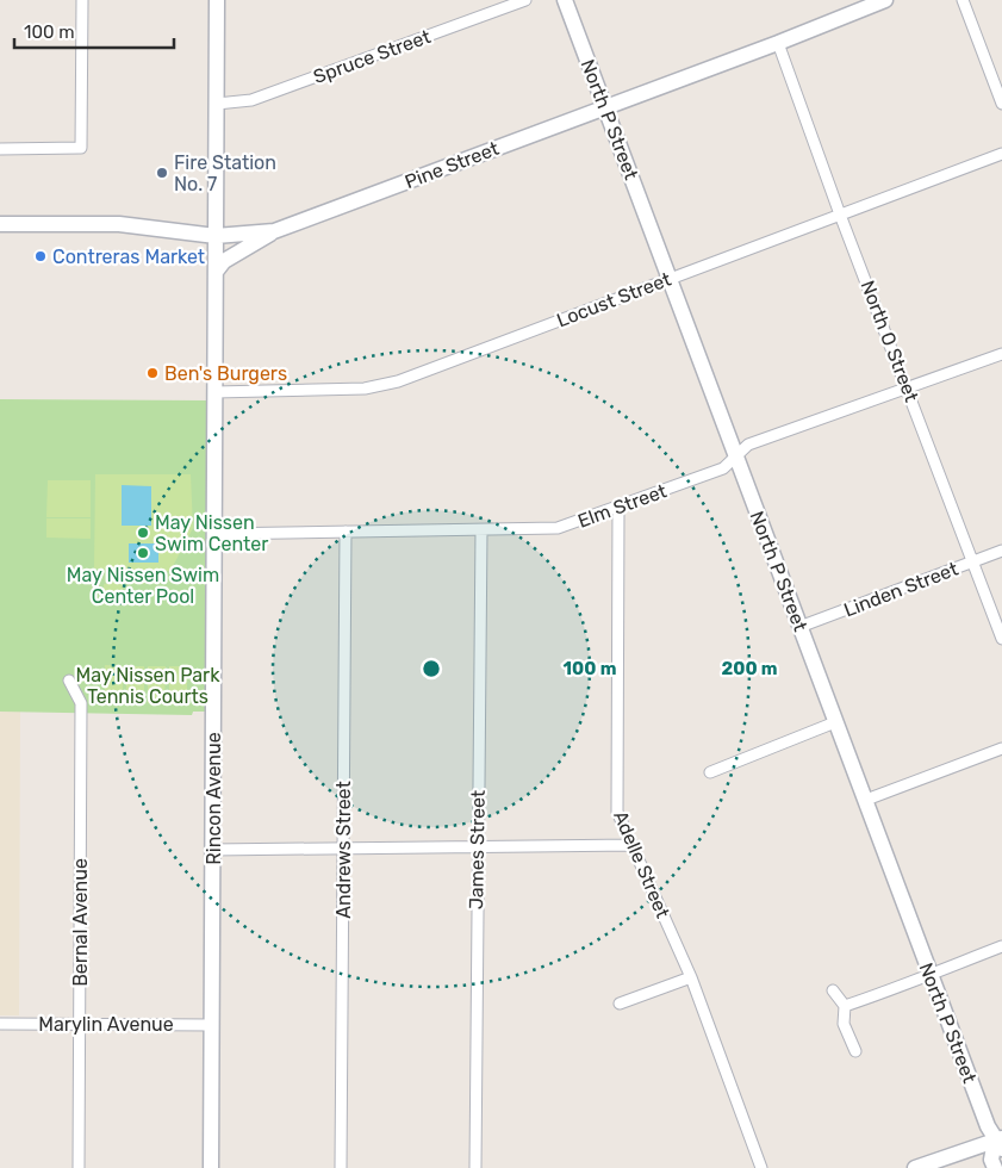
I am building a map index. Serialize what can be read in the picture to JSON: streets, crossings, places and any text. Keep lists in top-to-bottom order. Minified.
{"streets":{"street":["Spruce Street","North P Street","Pine Street","Locust Street","North O Street","Elm Street","Linden Street","Rincon Avenue","Andrews Street","James Street","Adelle Street","Bernal Avenue","Marylin Avenue"]},"crossings":[["Spruce Street","Rincon Avenue"],["North P Street","Pine Street"],["North P Street","Locust Street"],["North P Street","Elm Street"],["North P Street","Linden Street"],["Pine Street","North O Street"],["Pine Street","Rincon Avenue"],["Locust Street","North O Street"],["Locust Street","Rincon Avenue"],["North O Street","Elm Street"],["North O Street","Linden Street"],["Elm Street","Rincon Avenue"],["Elm Street","Andrews Street"],["Elm Street","James Street"],["Elm Street","Adelle Street"],["Rincon Avenue","Marylin Avenue"],["Bernal Avenue","Marylin Avenue"]],"parks":["May Nissen Park Tennis Courts"],"places":["Fire Station No. 7","Contreras Market","Ben's Burgers","May Nissen Swim Center","May Nissen Swim Center Pool"],"scale_bar":"100 m","rings":["100 m","200 m"]}
